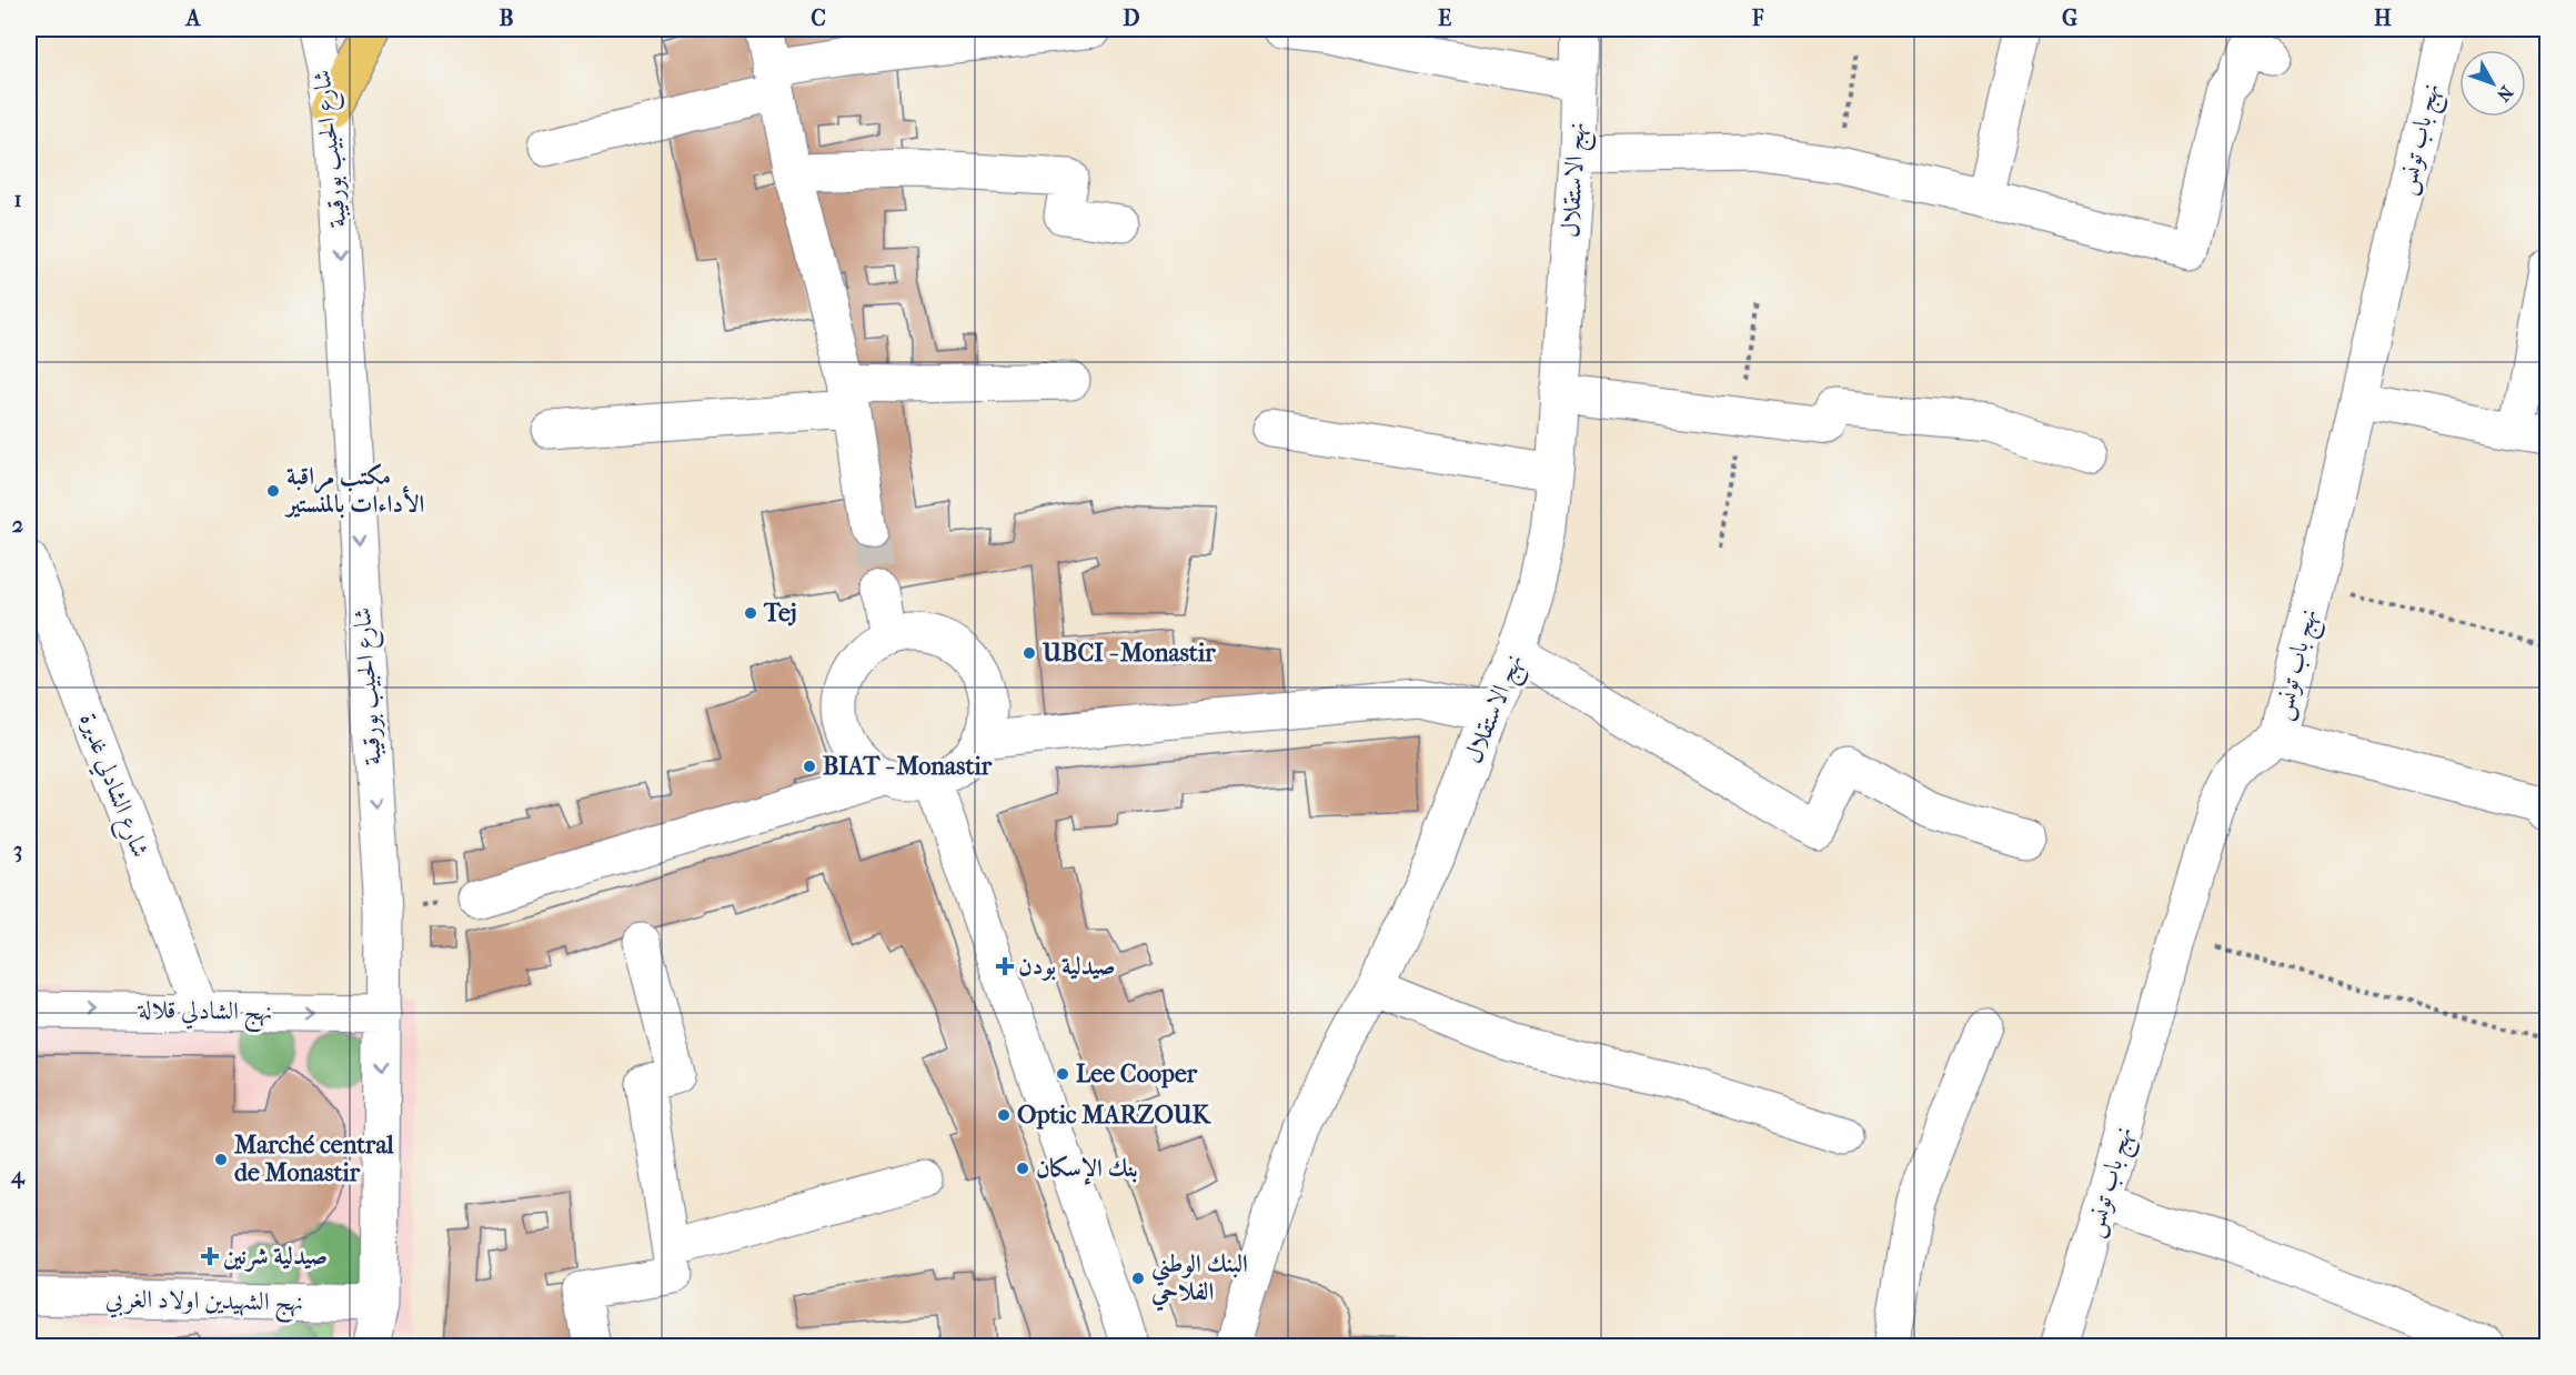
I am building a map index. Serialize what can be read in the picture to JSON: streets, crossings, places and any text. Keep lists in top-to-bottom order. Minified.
{"streets":{"street":["نهج باب تونس","شارع الحبيب بورقيبة","نهج الاستقلال","شارع الشادلي غديرة","نهج الشادلي قلالة","نهج الشهيدين اولاد الغربي"]},"crossings":[["شارع الحبيب بورقيبة","نهج الشادلي قلالة"],["شارع الحبيب بورقيبة","نهج الشهيدين اولاد الغربي"],["شارع الشادلي غديرة","نهج الشادلي قلالة"]],"one_way":["شارع الحبيب بورقيبة","نهج الشادلي قلالة"],"places":{"other":["مكتب مراقبة الأداءات بالمنستير","Tej","UBCI - Monastir","BIAT - Monastir","Lee Cooper","Optic MARZOUK","Marché central de Monastir","بنك الإسكان","البنك الوطني الفلاحي"],"health":["صيدلية بودن","صيدلية شرنين"]},"north":"bottom right","grid":{"columns":["A","B","C","D","E","F","G","H"],"rows":["1","2","3","4"]}}
